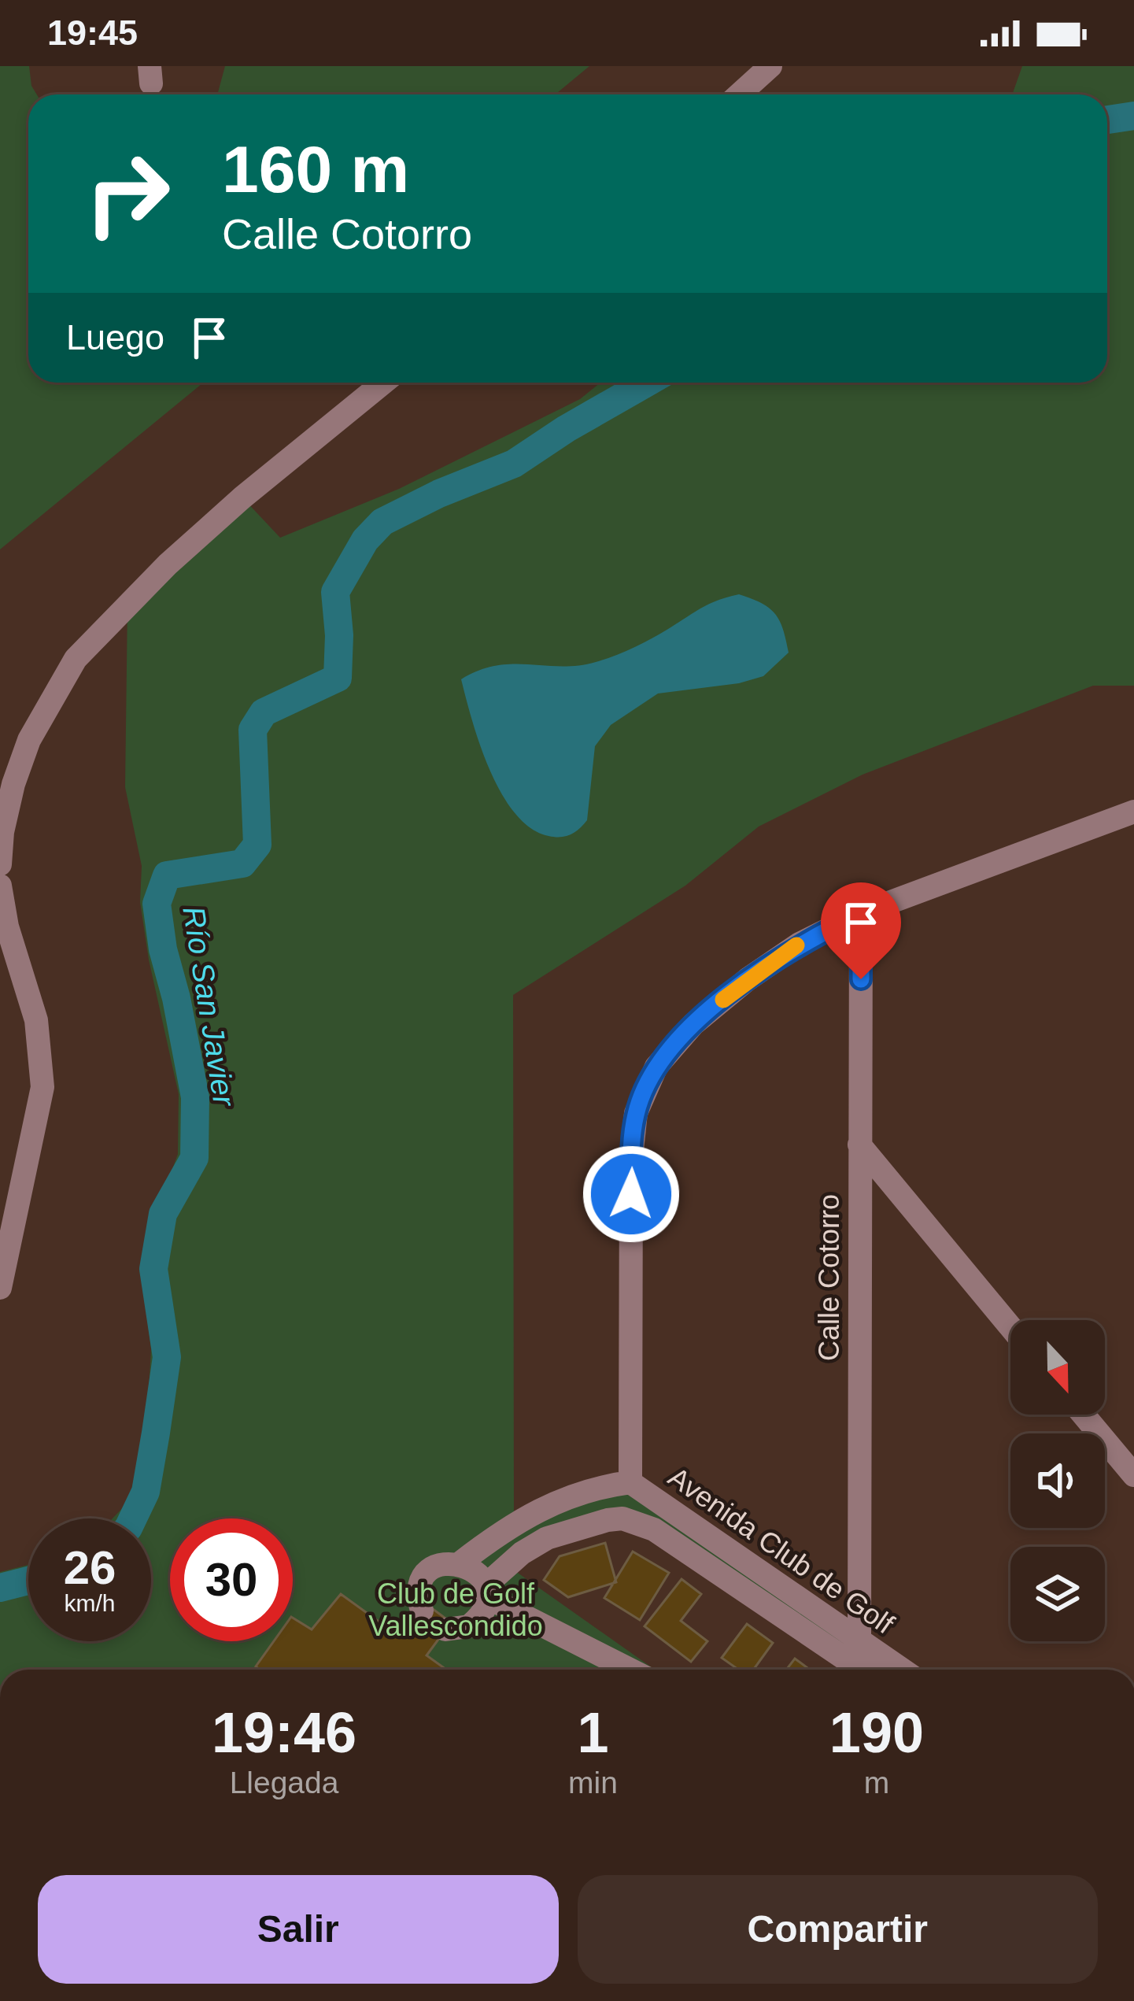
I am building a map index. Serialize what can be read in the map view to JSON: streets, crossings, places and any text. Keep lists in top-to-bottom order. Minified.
{"streets":{"street":["Calle Cotorro","Avenida Club de Golf"]},"crossings":[["Calle Cotorro","Avenida Club de Golf"]],"water":["Río San Javier"],"parks":["Club de Golf Vallescondido"],"north":"bottom","page":{"status":"19:45","turn":["160 m","Calle Cotorro"],"then":"Luego","speed":"26 km/h","limit":"30","eta":["19:46","Llegada","1","min","190","m"],"buttons":["Salir","Compartir"]}}
